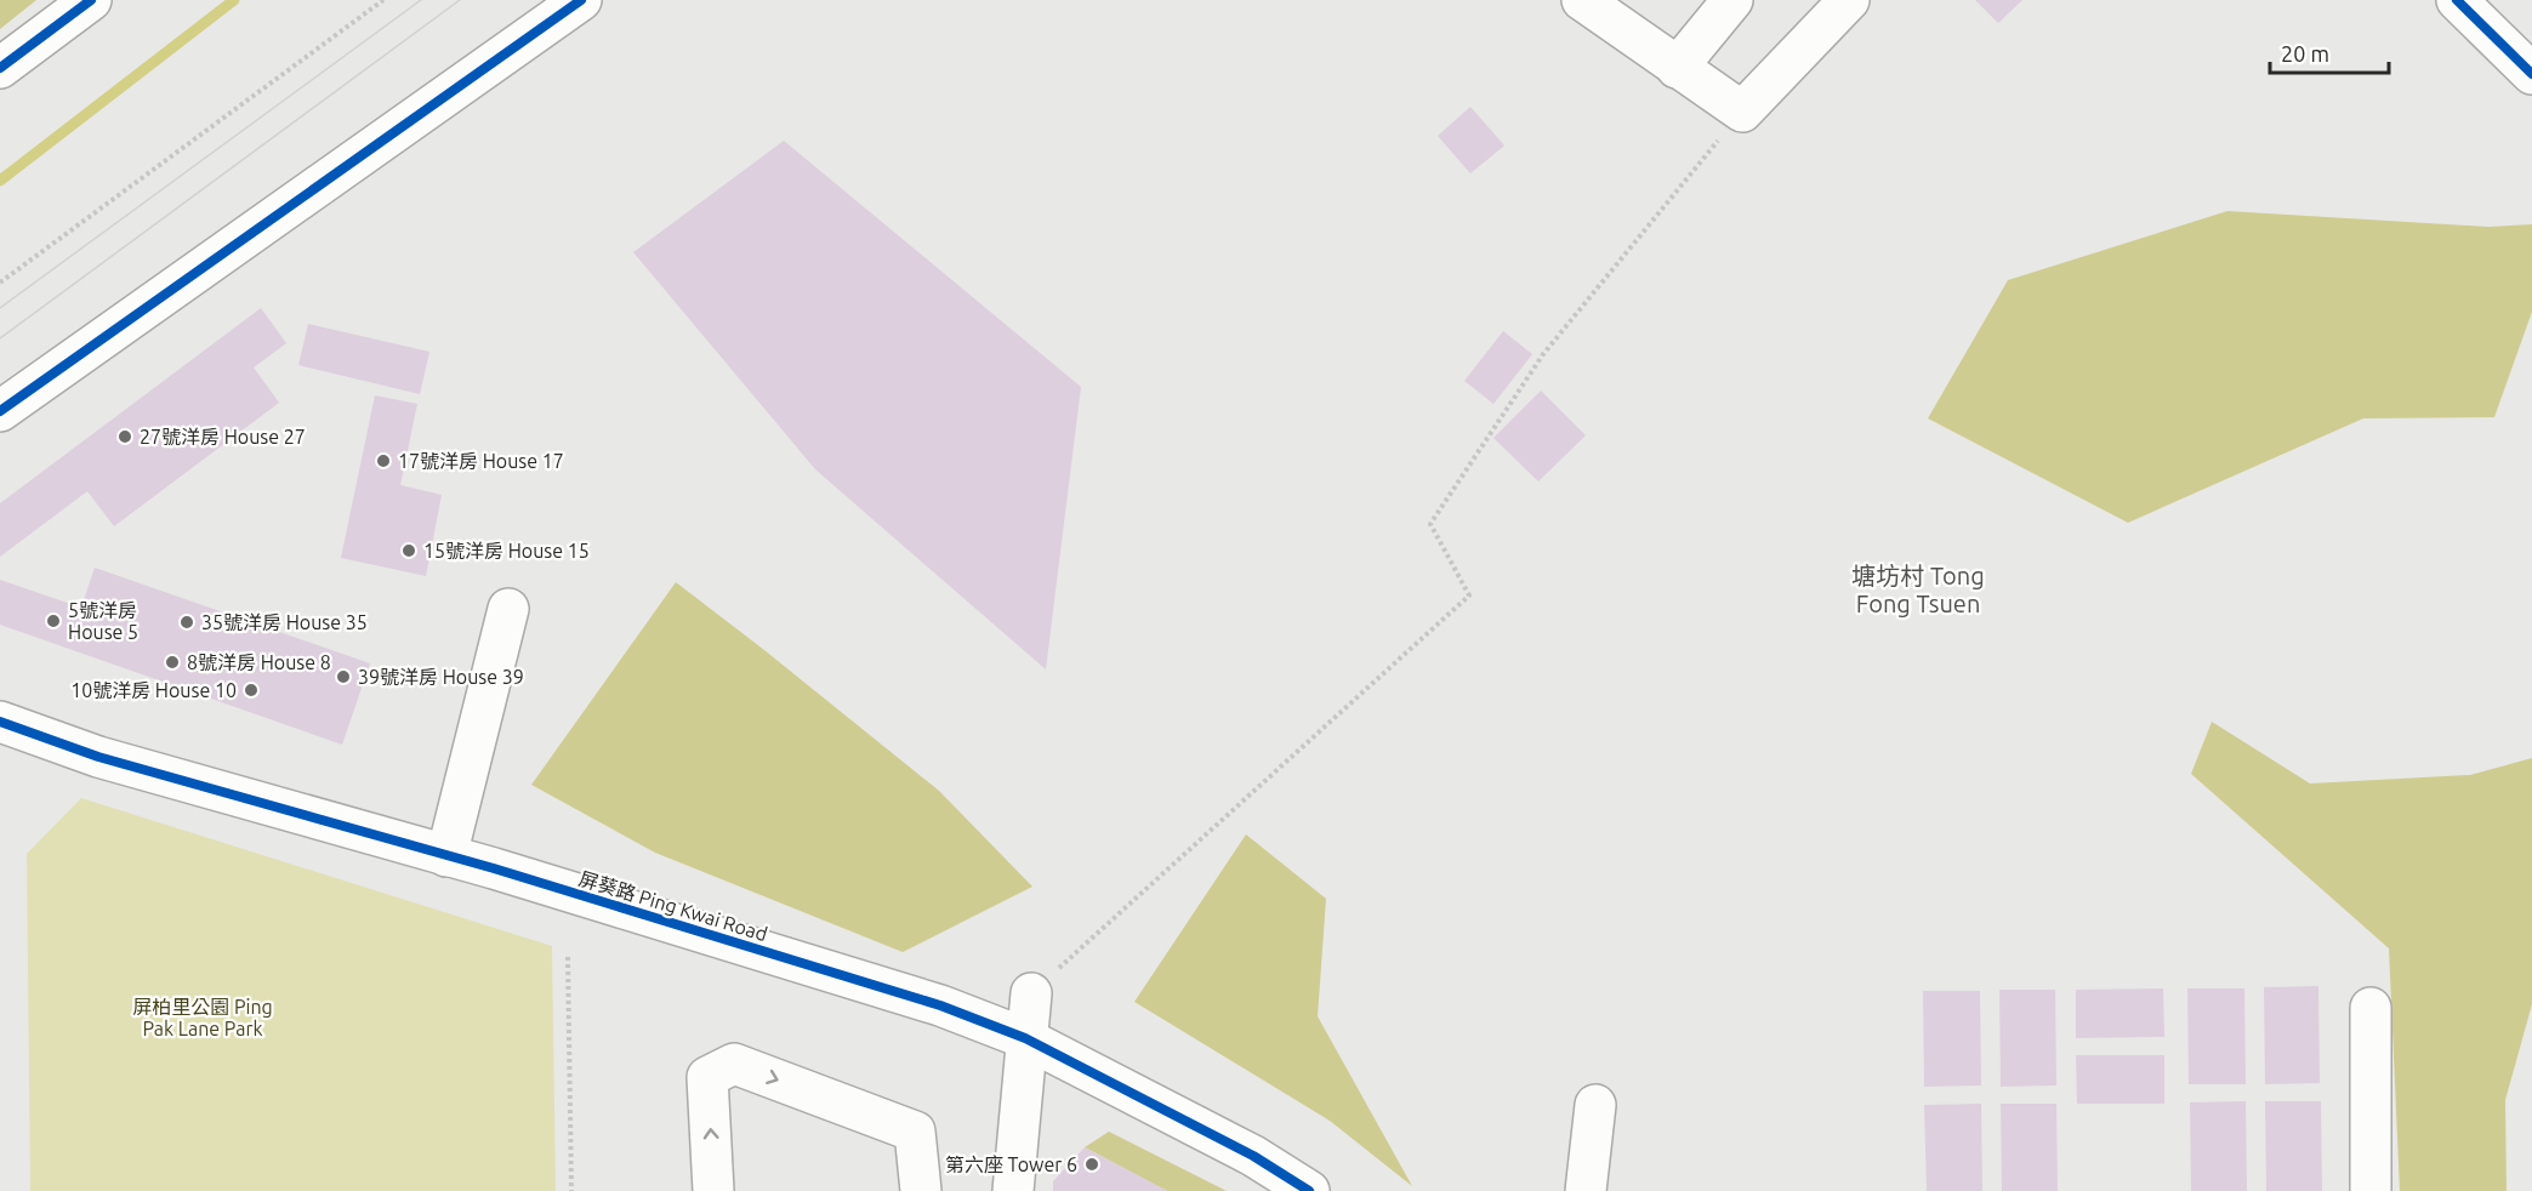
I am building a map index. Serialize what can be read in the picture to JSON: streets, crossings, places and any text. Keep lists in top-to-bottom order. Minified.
{"streets":{"street":["屏葵路 Ping Kwai Road"]},"districts":["塘坊村 Tong Fong Tsuen"],"parks":["屏柏里公園 Ping Pak Lane Park"],"places":["27號洋房 House 27","17號洋房 House 17","15號洋房 House 15","5號洋房 House 5","35號洋房 House 35","8號洋房 House 8","39號洋房 House 39","10號洋房 House 10","第六座 Tower 6"],"scale_bar":"20 m"}
